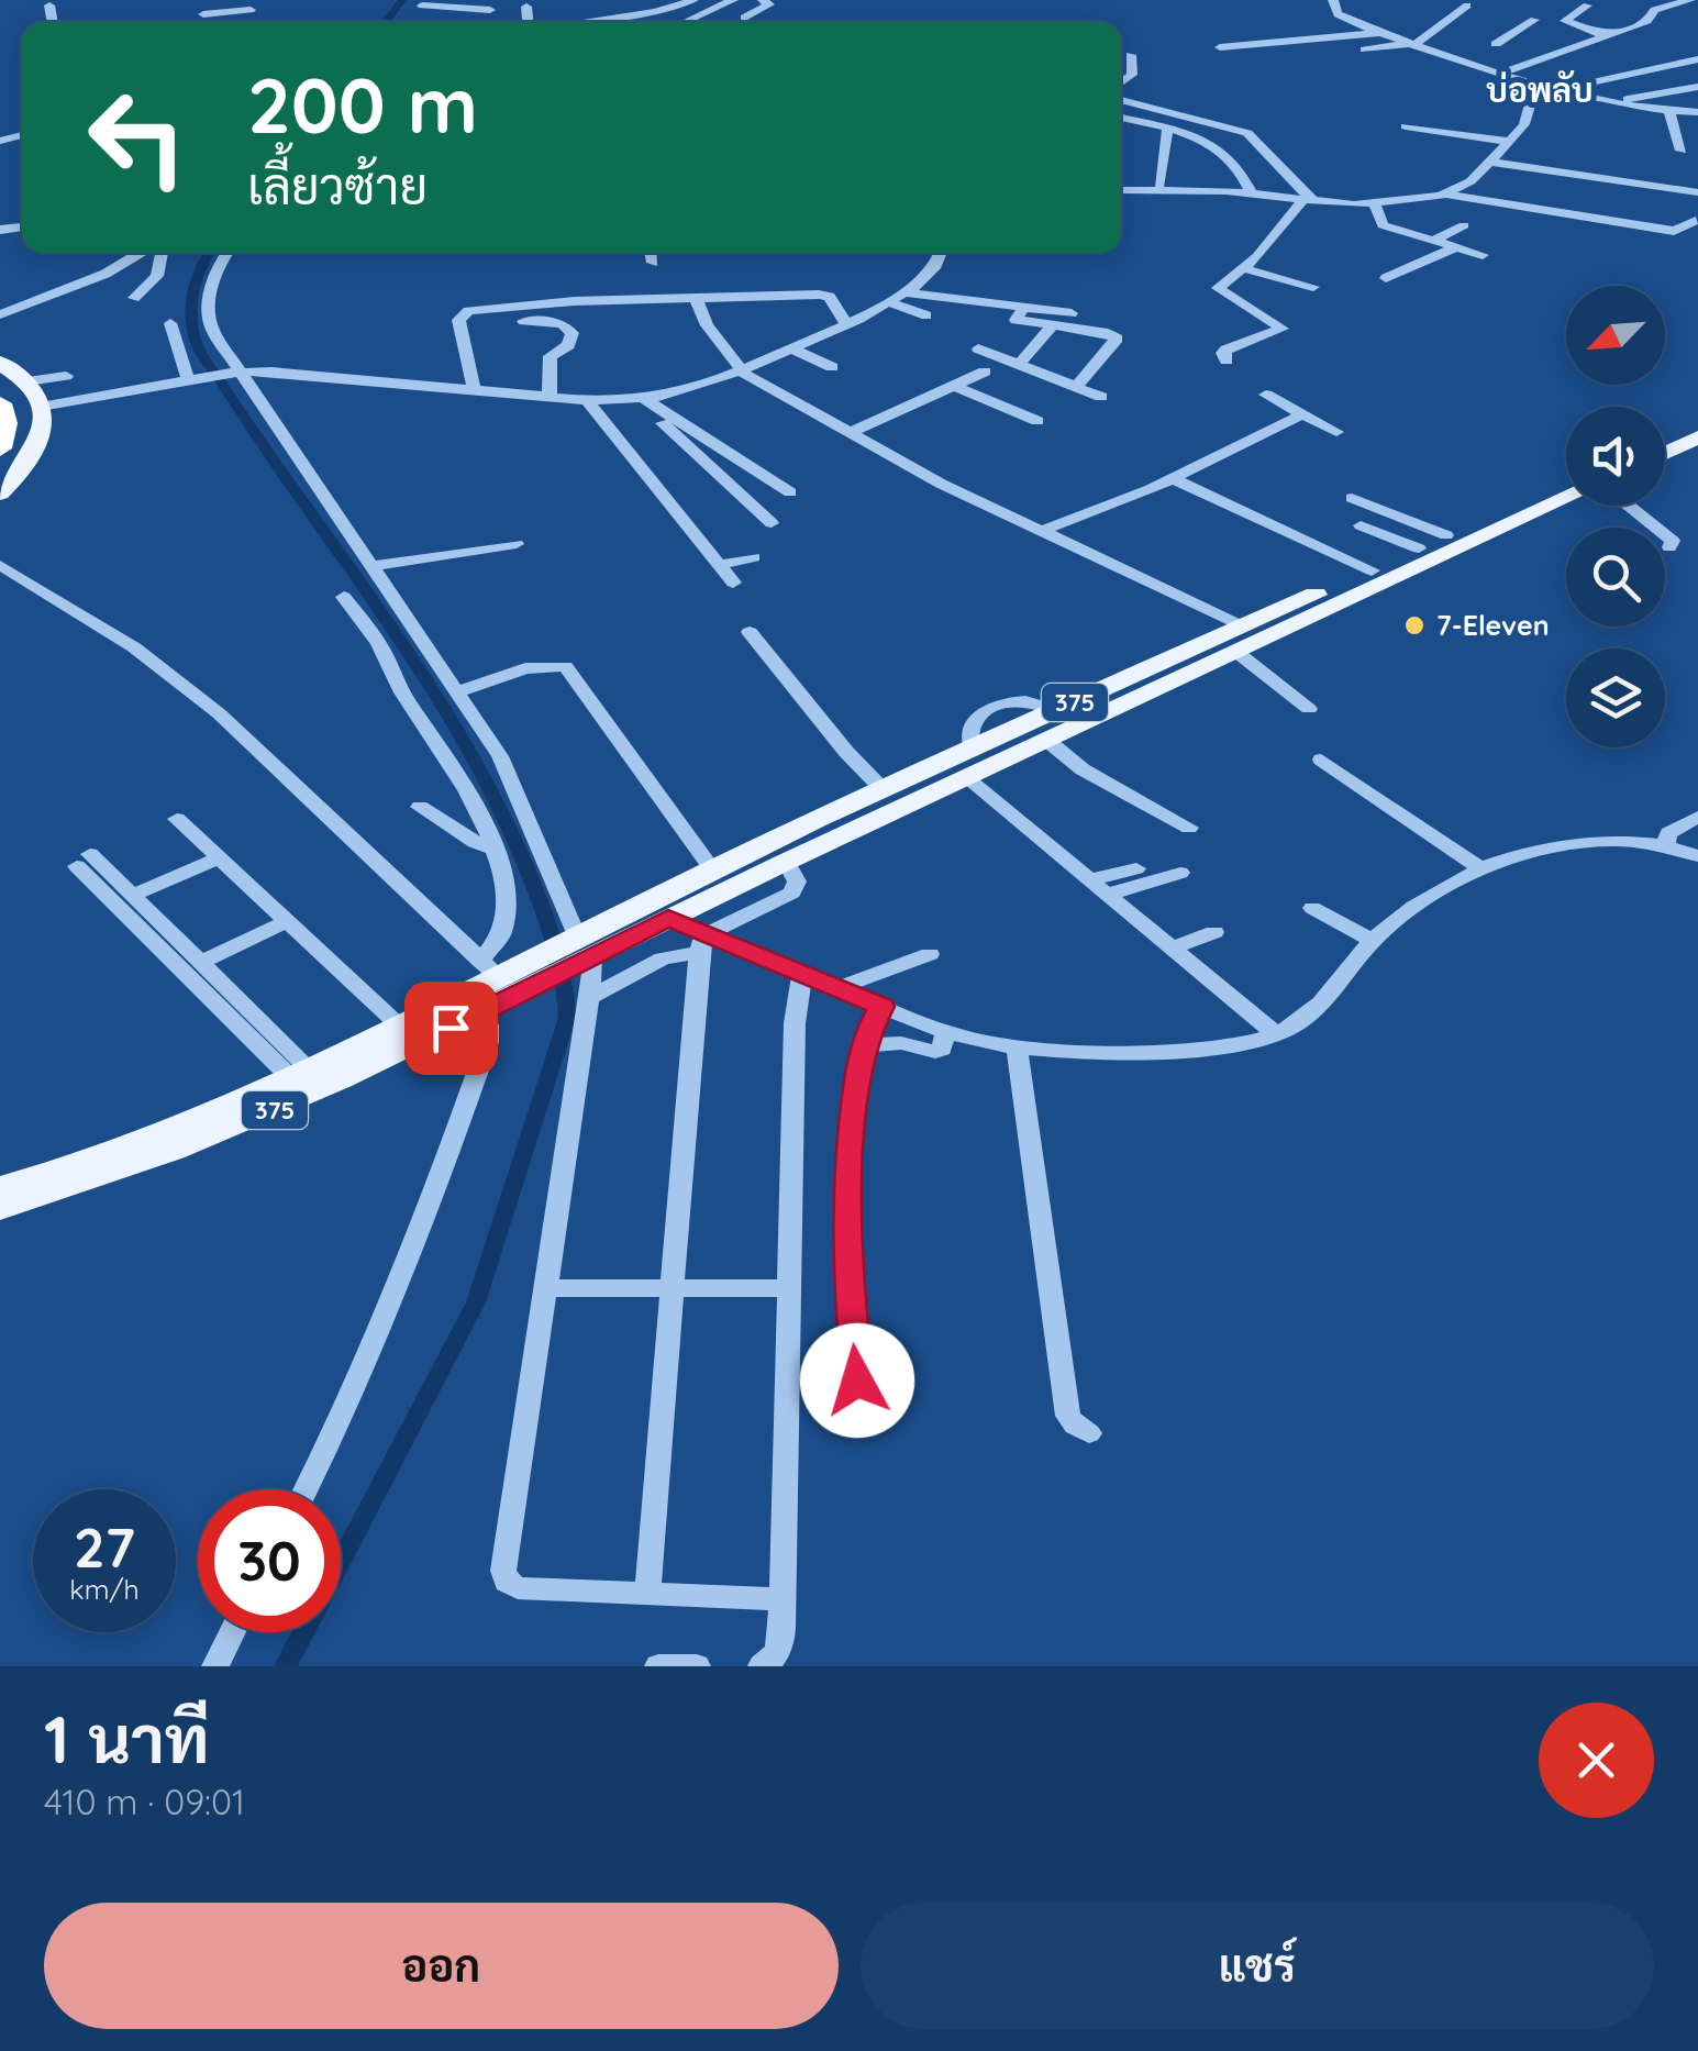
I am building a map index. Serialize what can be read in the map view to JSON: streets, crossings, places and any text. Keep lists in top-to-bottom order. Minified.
{"streets":{"main road":["375"]},"districts":["บ่อพลับ"],"places":["7-Eleven"],"north":"bottom left","page":{"turn":["200 m","เลี้ยวซ้าย"],"speed":"27 km/h","limit":"30","heading":["1 นาที","410 m · 09:01"],"buttons":["ออก","แชร์"]}}
